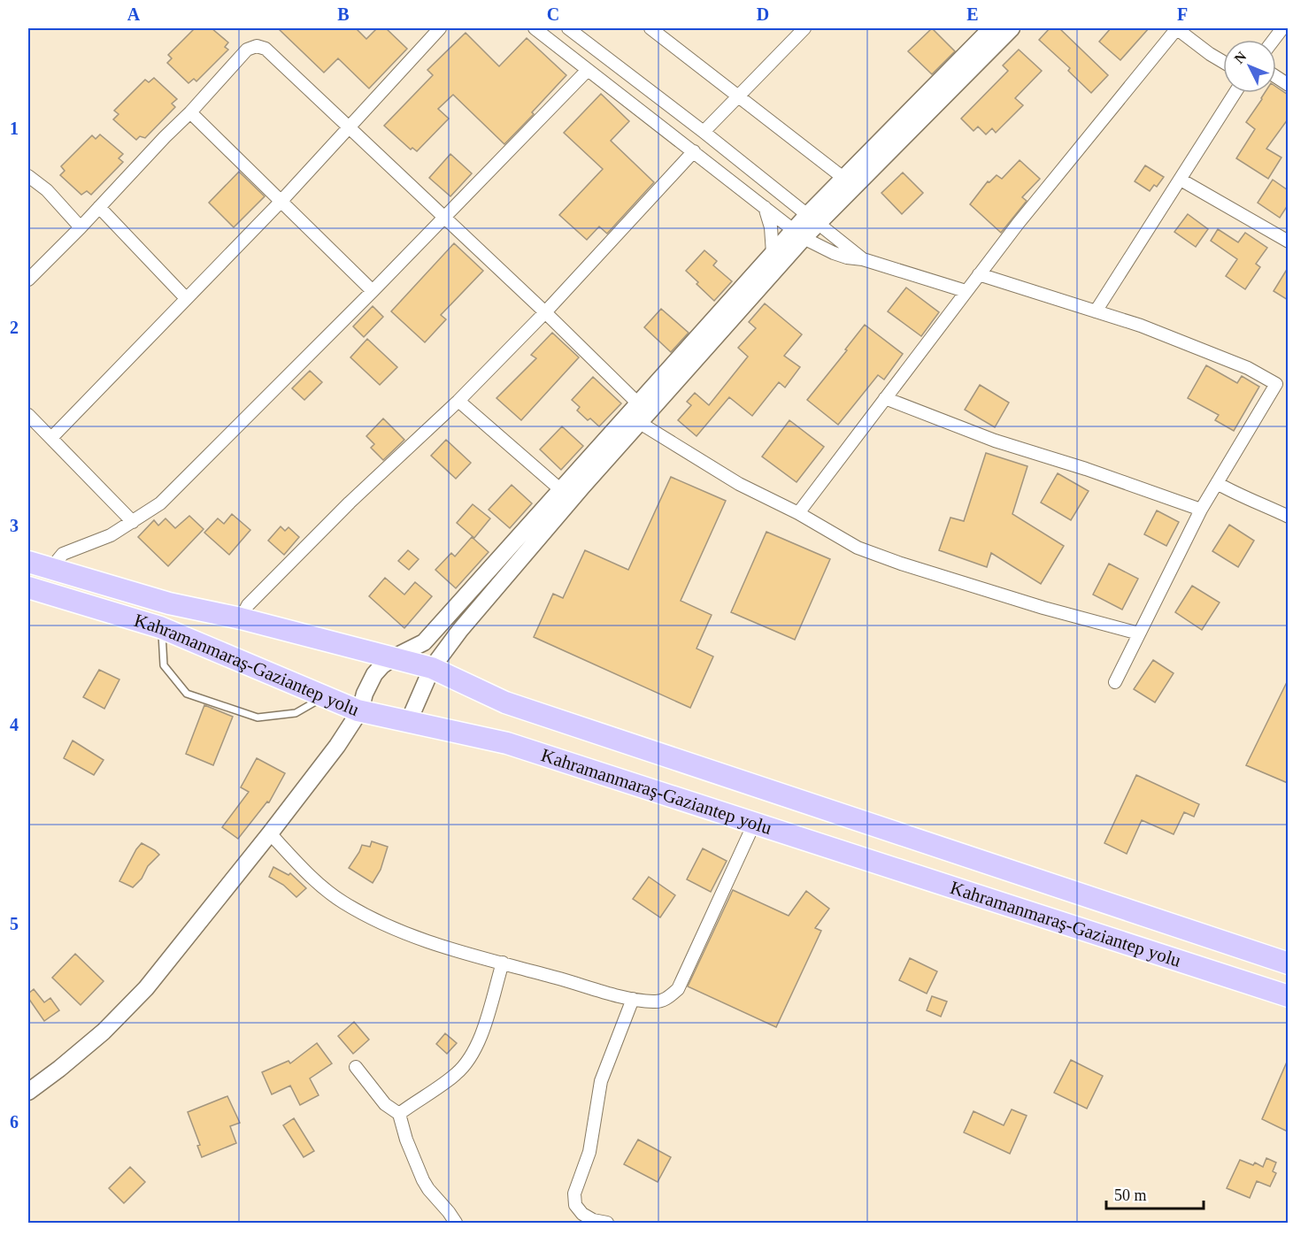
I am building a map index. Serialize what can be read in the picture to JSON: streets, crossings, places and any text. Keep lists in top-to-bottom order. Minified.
{"streets":{"highway":["Kahramanmaraş-Gaziantep yolu"]},"scale_bar":"50 m","north":"top left","grid":{"columns":["A","B","C","D","E","F"],"rows":["1","2","3","4","5","6"]}}
